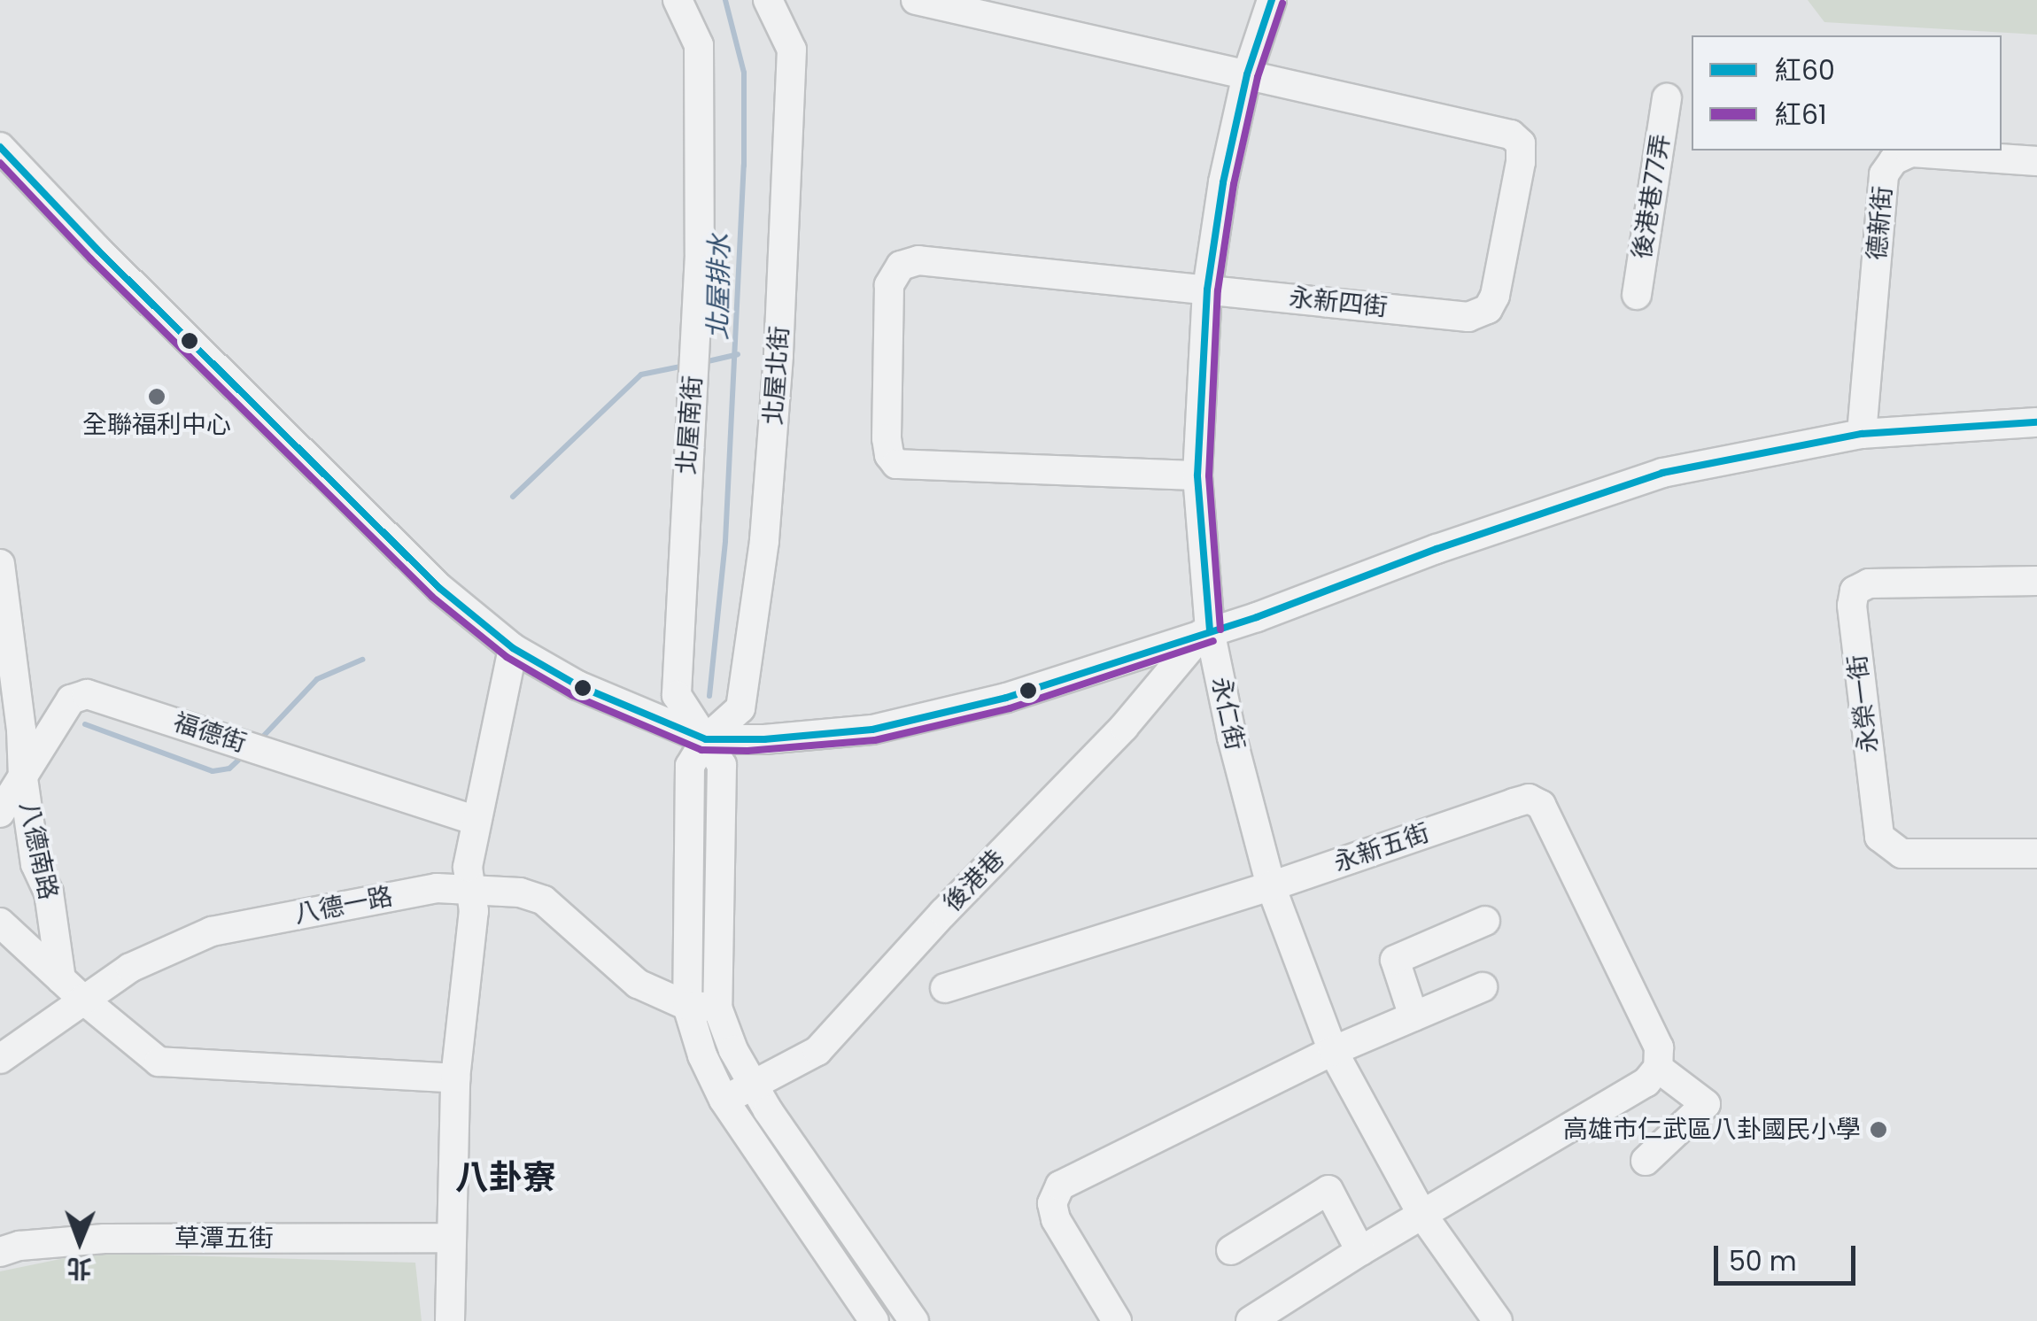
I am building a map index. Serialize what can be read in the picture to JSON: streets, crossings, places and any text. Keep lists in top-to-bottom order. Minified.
{"streets":{"street":["後港巷77弄","德新街","永新四街","北屋北街","北屋南街","永榮一街","永仁街","福德街","永新五街","八德南路","後港巷","八德一路","草潭五街"]},"crossings":[["永新四街","永仁街"],["北屋北街","北屋南街"],["永仁街","永新五街"],["永仁街","後港巷"],["福德街","八德南路"]],"districts":["八卦寮"],"water":["北屋排水"],"places":["全聯福利中心","高雄市仁武區八卦國民小學"],"lines":["transit line 紅60","transit line 紅61"],"legend":["紅60","紅61"],"scale_bar":"50 m","north":"bottom"}
